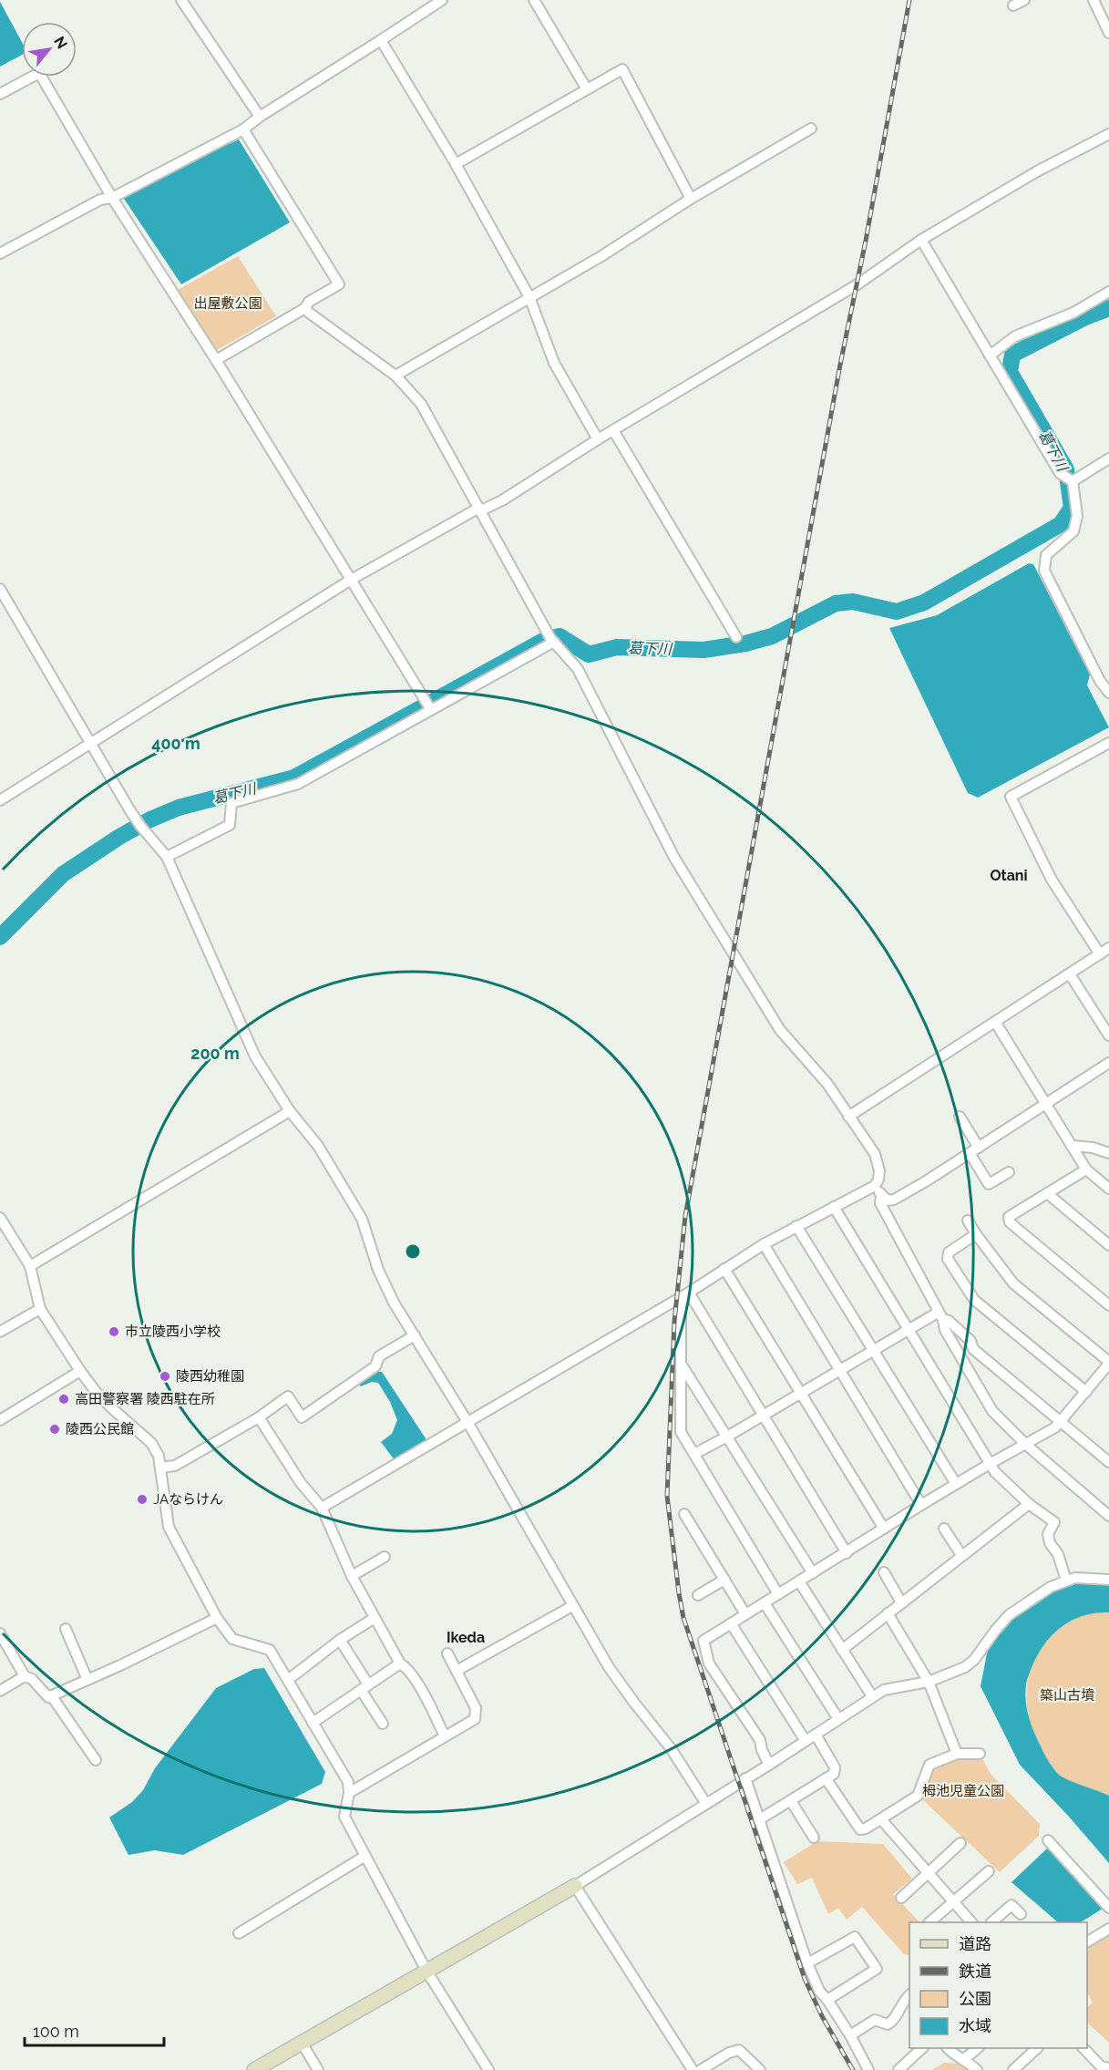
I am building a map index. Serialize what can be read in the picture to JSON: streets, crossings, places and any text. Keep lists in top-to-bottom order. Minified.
{"districts":["Otani","Ikeda"],"water":["葛下川"],"parks":["出屋敷公園","築山古墳","栂池児童公園"],"places":["市立陵西小学校","陵西幼稚園","高田警察署 陵西駐在所","陵西公民館","JAならけん"],"legend":["道路","鉄道","公園","水域"],"scale_bar":"100 m","north":"top right","rings":["400 m","200 m"]}
